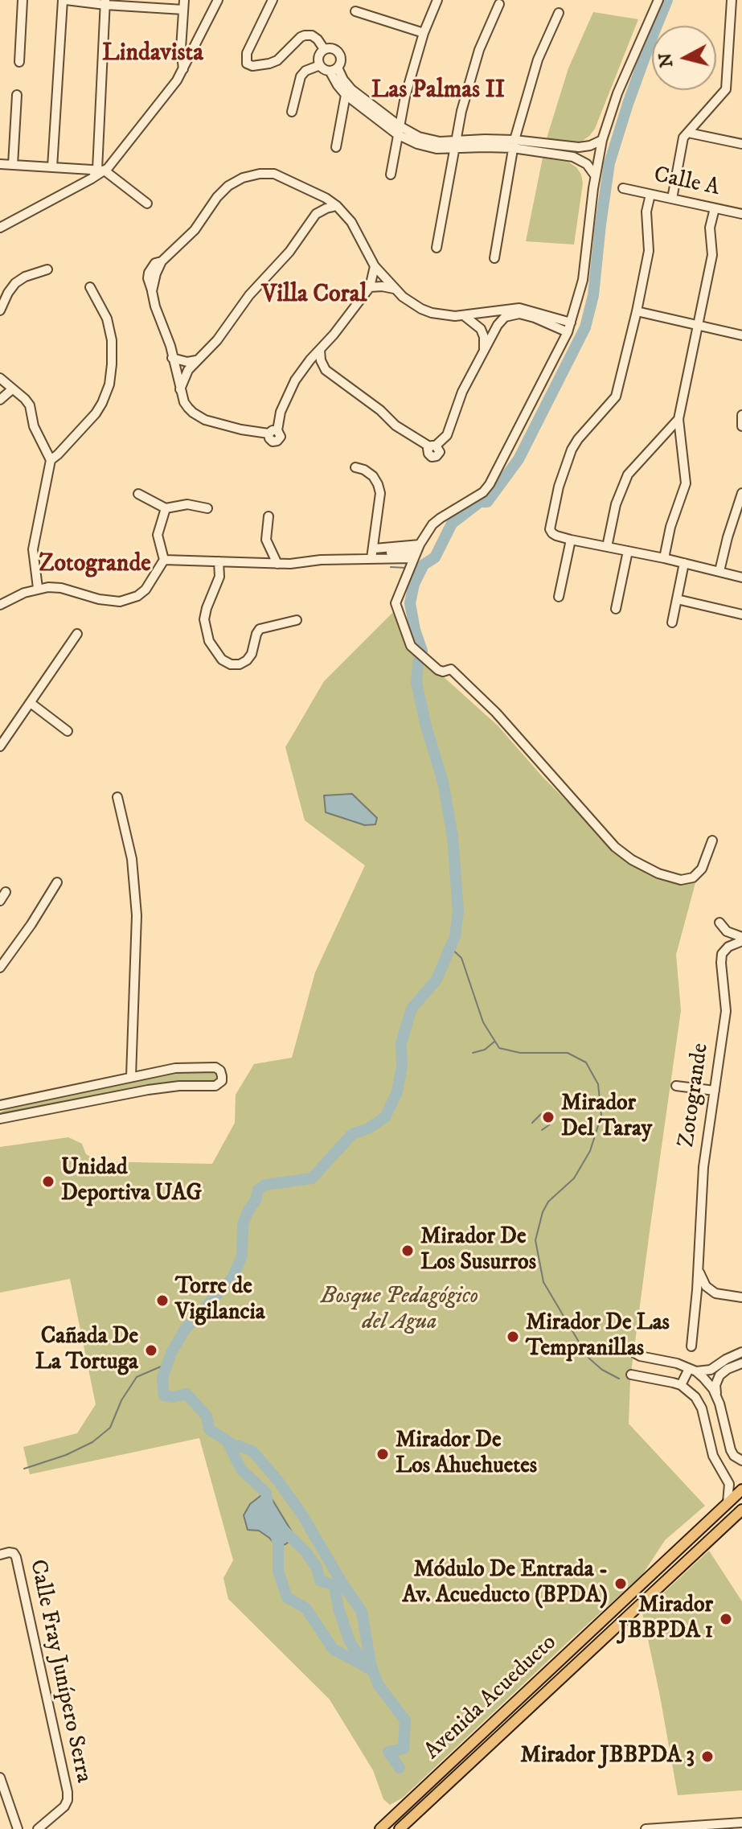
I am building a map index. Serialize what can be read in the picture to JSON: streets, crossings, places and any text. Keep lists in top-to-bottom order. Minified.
{"streets":{"main road":["Avenida Acueducto"],"street":["Calle A","Zotogrande","Calle Fray Junípero Serra"]},"districts":["Lindavista","Las Palmas II","Villa Coral","Zotogrande"],"parks":["Bosque Pedagógico del Agua"],"places":["Mirador Del Taray","Unidad Deportiva UAG","Mirador De Los Susurros","Torre de Vigilancia","Mirador De Las Tempranillas","Cañada De La Tortuga","Mirador De Los Ahuehuetes","Módulo De Entrada - Av. Acueducto (BPDA)","Mirador JBBPDA 1","Mirador JBBPDA 3"],"north":"left"}
